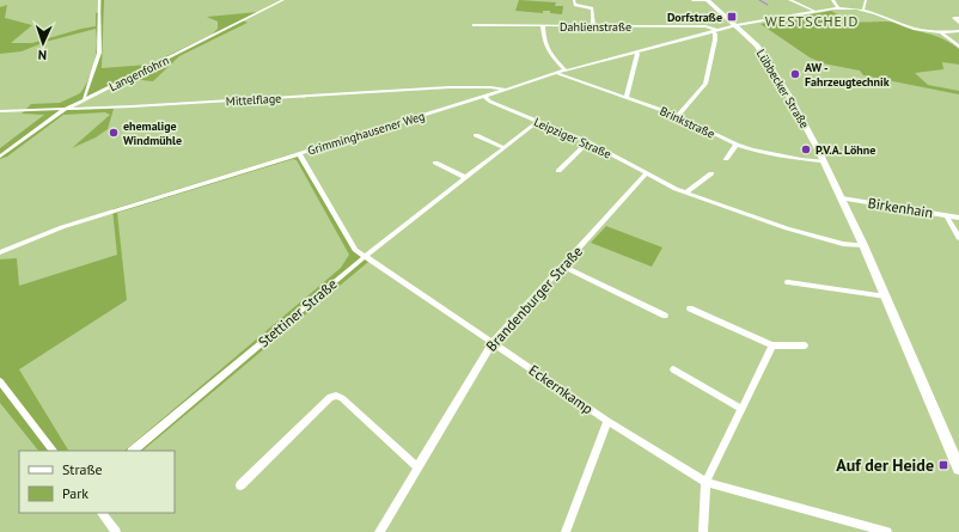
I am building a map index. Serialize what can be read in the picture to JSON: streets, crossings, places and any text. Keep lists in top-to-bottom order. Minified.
{"streets":{"main road":["Lübbecker Straße"],"street":["Dahlienstraße","Langenfohrn","Mittelflage","Brinkstraße","Grimminghausener Weg","Leipziger Straße","Birkenhain","Brandenburger Straße","Stettiner Straße","Eckernkamp"]},"crossings":[["Dahlienstraße","Grimminghausener Weg"],["Langenfohrn","Mittelflage"],["Lübbecker Straße","Brinkstraße"],["Lübbecker Straße","Grimminghausener Weg"],["Lübbecker Straße","Leipziger Straße"],["Lübbecker Straße","Birkenhain"],["Mittelflage","Grimminghausener Weg"],["Brinkstraße","Grimminghausener Weg"],["Grimminghausener Weg","Leipziger Straße"],["Grimminghausener Weg","Eckernkamp"],["Leipziger Straße","Brandenburger Straße"],["Leipziger Straße","Stettiner Straße"],["Brandenburger Straße","Eckernkamp"],["Stettiner Straße","Eckernkamp"]],"districts":["WESTSCHEID"],"places":{"transit":["Dorfstraße","Auf der Heide"],"other":["AW - Fahrzeugtechnik","ehemalige Windmühle","P.V.A. Löhne"]},"legend":["Straße","Park"],"north":"bottom"}
